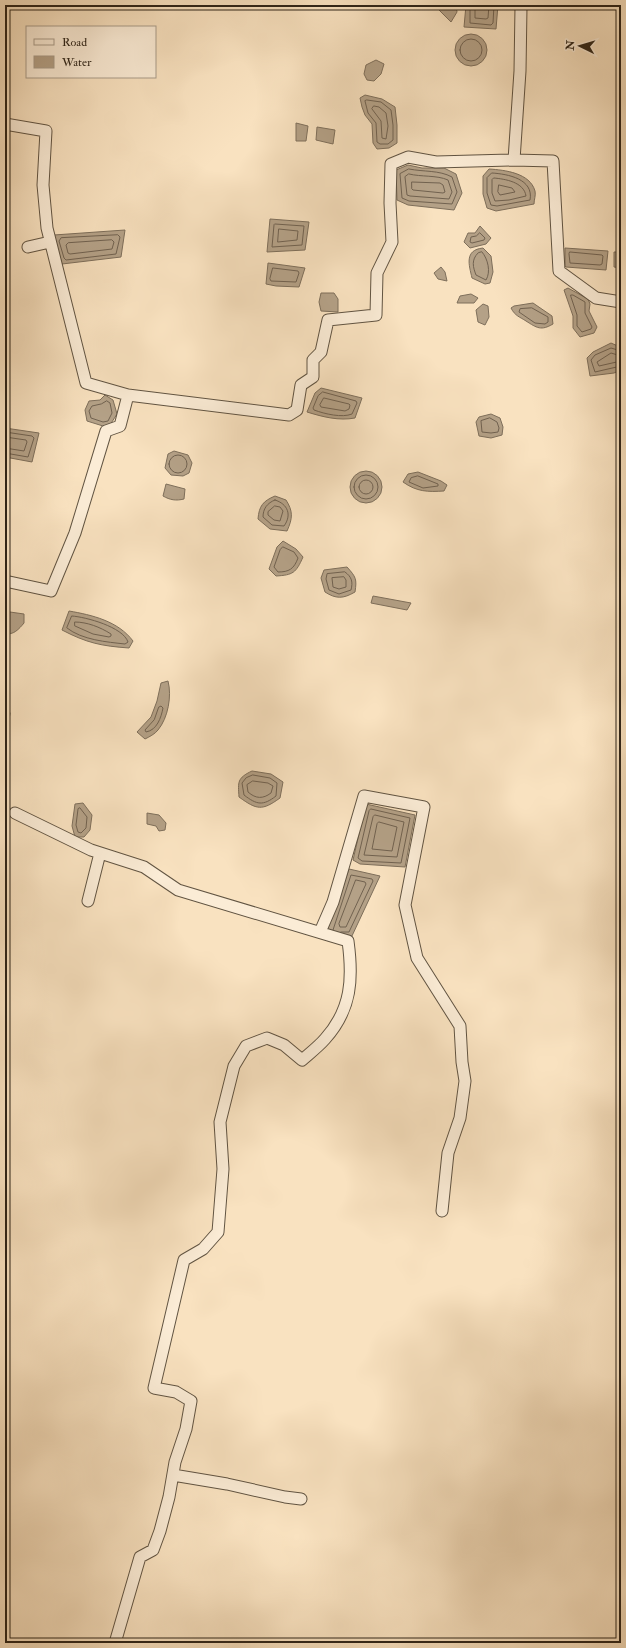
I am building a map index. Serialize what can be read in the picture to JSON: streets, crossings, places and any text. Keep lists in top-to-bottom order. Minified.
{"legend":["Road","Water"],"north":"left"}
